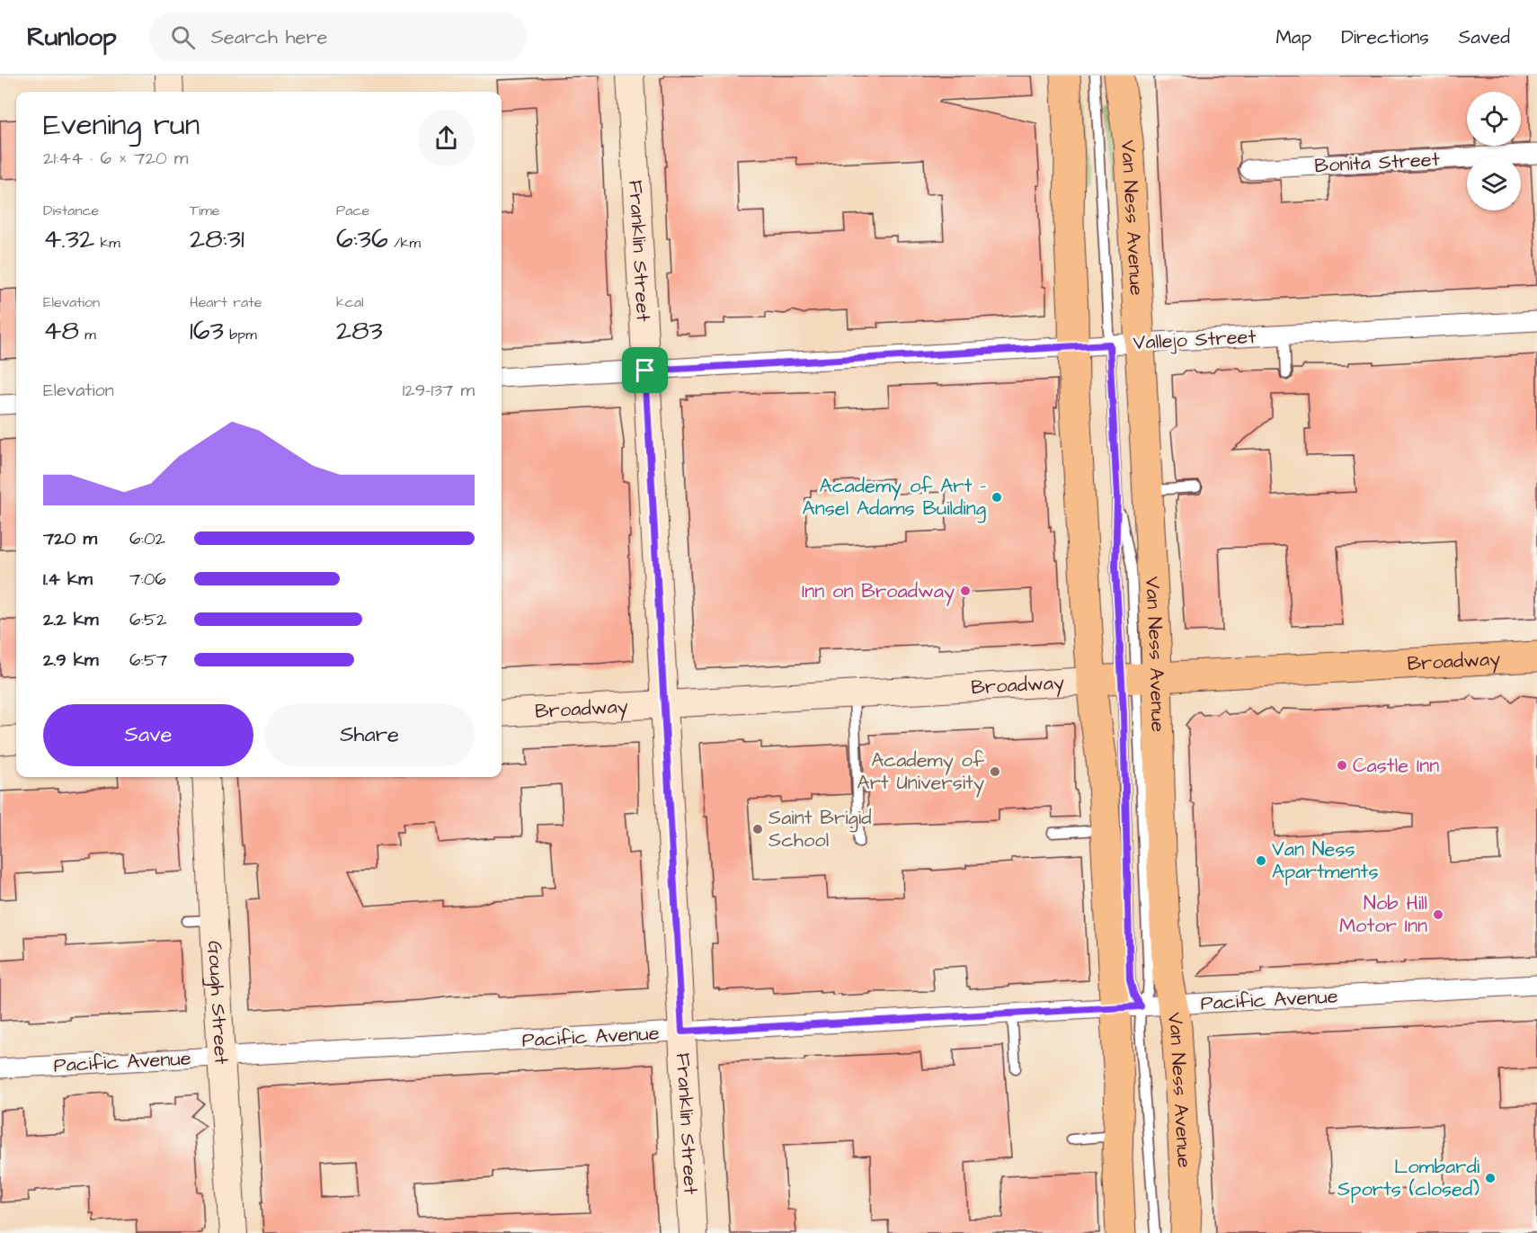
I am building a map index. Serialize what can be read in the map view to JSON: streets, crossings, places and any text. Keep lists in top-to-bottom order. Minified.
{"streets":{"main road":["Van Ness Avenue","Franklin Street","Broadway","Gough Street"],"street":["Bonita Street","Vallejo Street","Pacific Avenue"]},"crossings":[["Van Ness Avenue","Vallejo Street"],["Van Ness Avenue","Broadway"],["Van Ness Avenue","Pacific Avenue"],["Franklin Street","Vallejo Street"],["Franklin Street","Broadway"],["Franklin Street","Pacific Avenue"],["Pacific Avenue","Gough Street"]],"places":["Academy of Art - Ansel Adams Building","Inn on Broadway","Castle Inn","Academy of Art University","Saint Brigid School","Van Ness Apartments","Nob Hill Motor Inn","Lombardi Sports (closed)"],"page":{"header":"Runloop","search":"Search here","nav":["Map","Directions","Saved"],"heading":["Evening run","21:44 · 6 × 720 m"],"stats":[["Distance","4.32 km"],["Time","28:31"],["Pace","6:36 /km"],["Elevation","48 m"],["Heart rate","163 bpm"],["kcal","283"]],"chart":["Elevation","129–137 m"],"list":[{"name":"720 m","note":"6:02"},{"name":"1.4 km","note":"7:06"},{"name":"2.2 km","note":"6:52"},{"name":"2.9 km","note":"6:57"}],"buttons":["Save","Share"]}}
